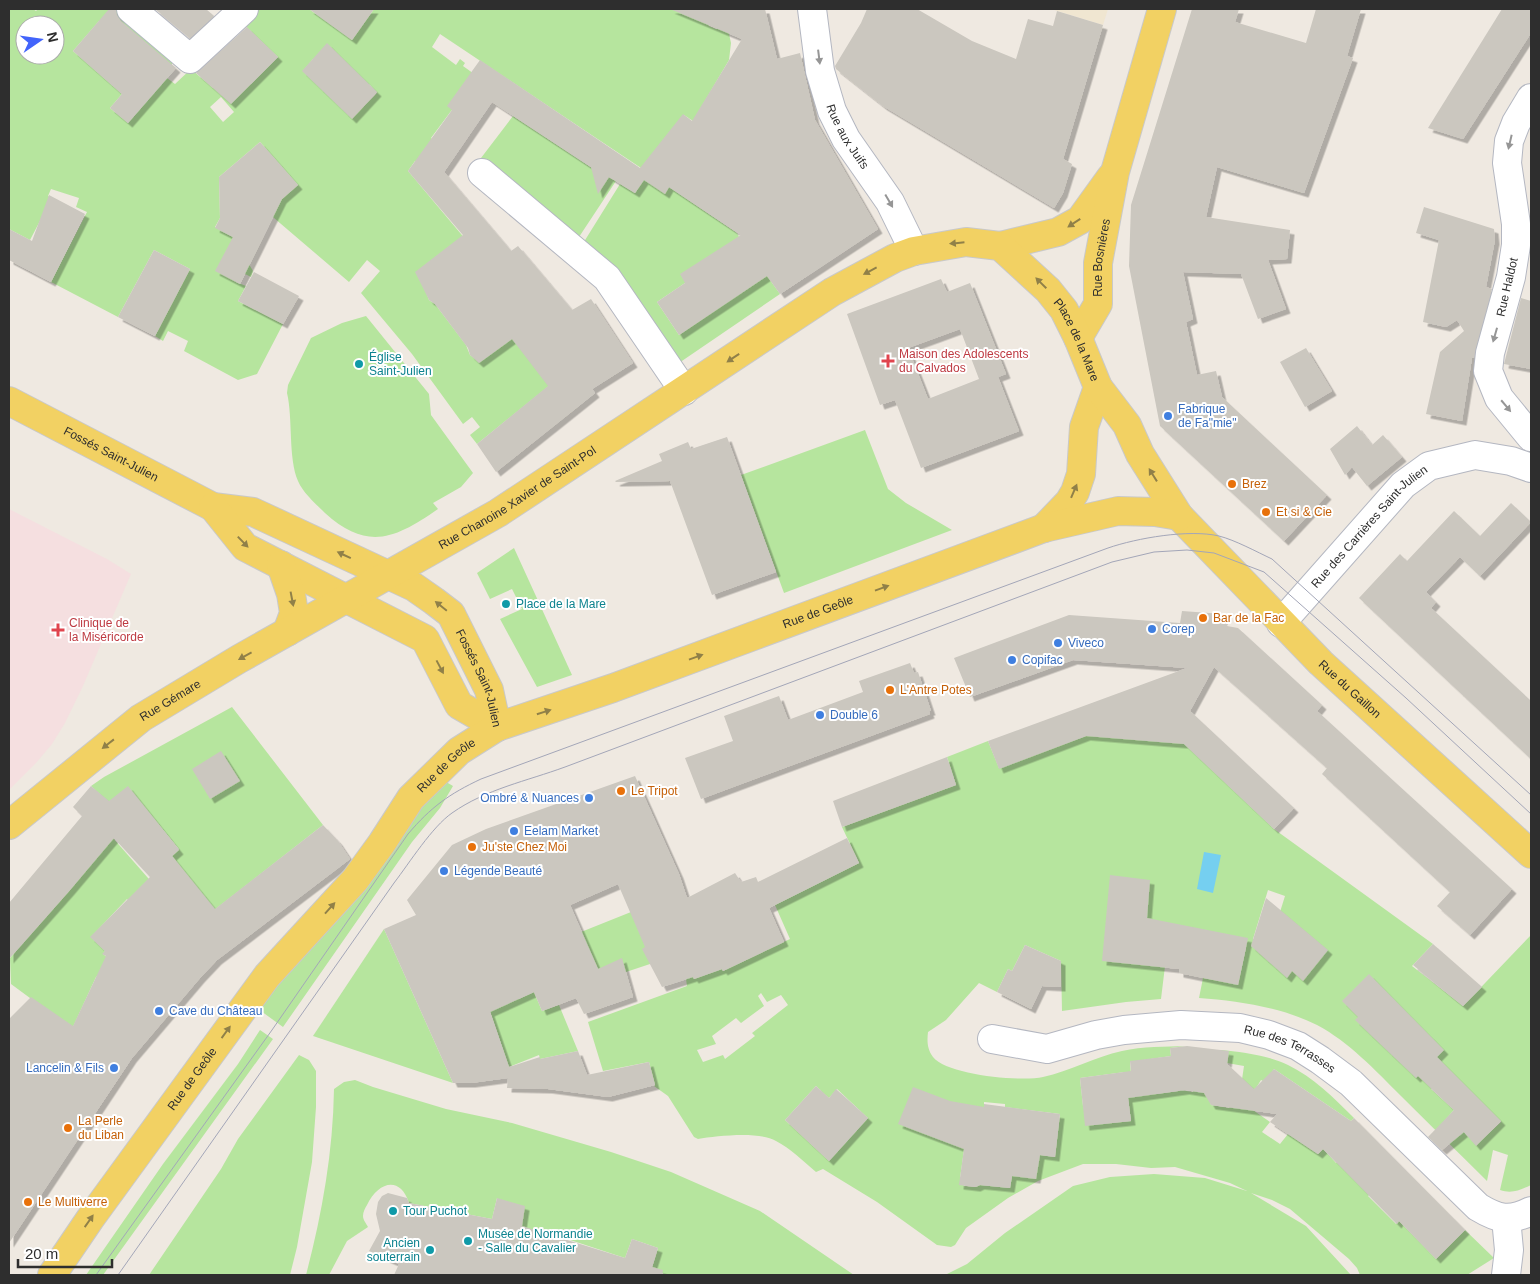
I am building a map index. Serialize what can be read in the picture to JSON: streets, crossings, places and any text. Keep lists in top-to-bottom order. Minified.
{"streets":{"main road":["Rue Bosnières","Place de la Mare","Fossés Saint-Julien","Rue Chanoine Xavier de Saint-Pol","Rue de Geôle","Rue du Gaillon","Rue Gémare"],"street":["Rue aux Juifs","Rue Haldot","Rue des Carrières Saint-Julien","Rue des Terrasses"]},"crossings":[["Rue aux Juifs","Rue Chanoine Xavier de Saint-Pol"],["Rue Bosnières","Place de la Mare"],["Place de la Mare","Rue de Geôle"],["Place de la Mare","Rue du Gaillon"],["Fossés Saint-Julien","Rue Chanoine Xavier de Saint-Pol"],["Fossés Saint-Julien","Rue de Geôle"],["Fossés Saint-Julien","Rue Gémare"],["Rue Chanoine Xavier de Saint-Pol","Rue Gémare"],["Rue des Carrières Saint-Julien","Rue du Gaillon"]],"one_way":["Rue aux Juifs","Rue Haldot","Place de la Mare","Rue Chanoine Xavier de Saint-Pol","Rue de Geôle","Rue Gémare"],"places":{"health":["Maison des Adolescents du Calvados","Clinique de la Miséricorde"],"other":["Église Saint-Julien","Fabrique de Fa\"mie\"","Brez","Et si & Cie","Place de la Mare","Bar de la Fac","Corep","Viveco","Copifac","L'Antre Potes","Double 6","Le Tripot","Ombré & Nuances","Eelam Market","Ju'ste Chez Moi","Légende Beauté","Cave du Château","Lancelin & Fils","La Perle du Liban","Le Multiverre","Tour Puchot","Musée de Normandie - Salle du Cavalier","Ancien souterrain"]},"scale_bar":"20 m","north":"right"}
